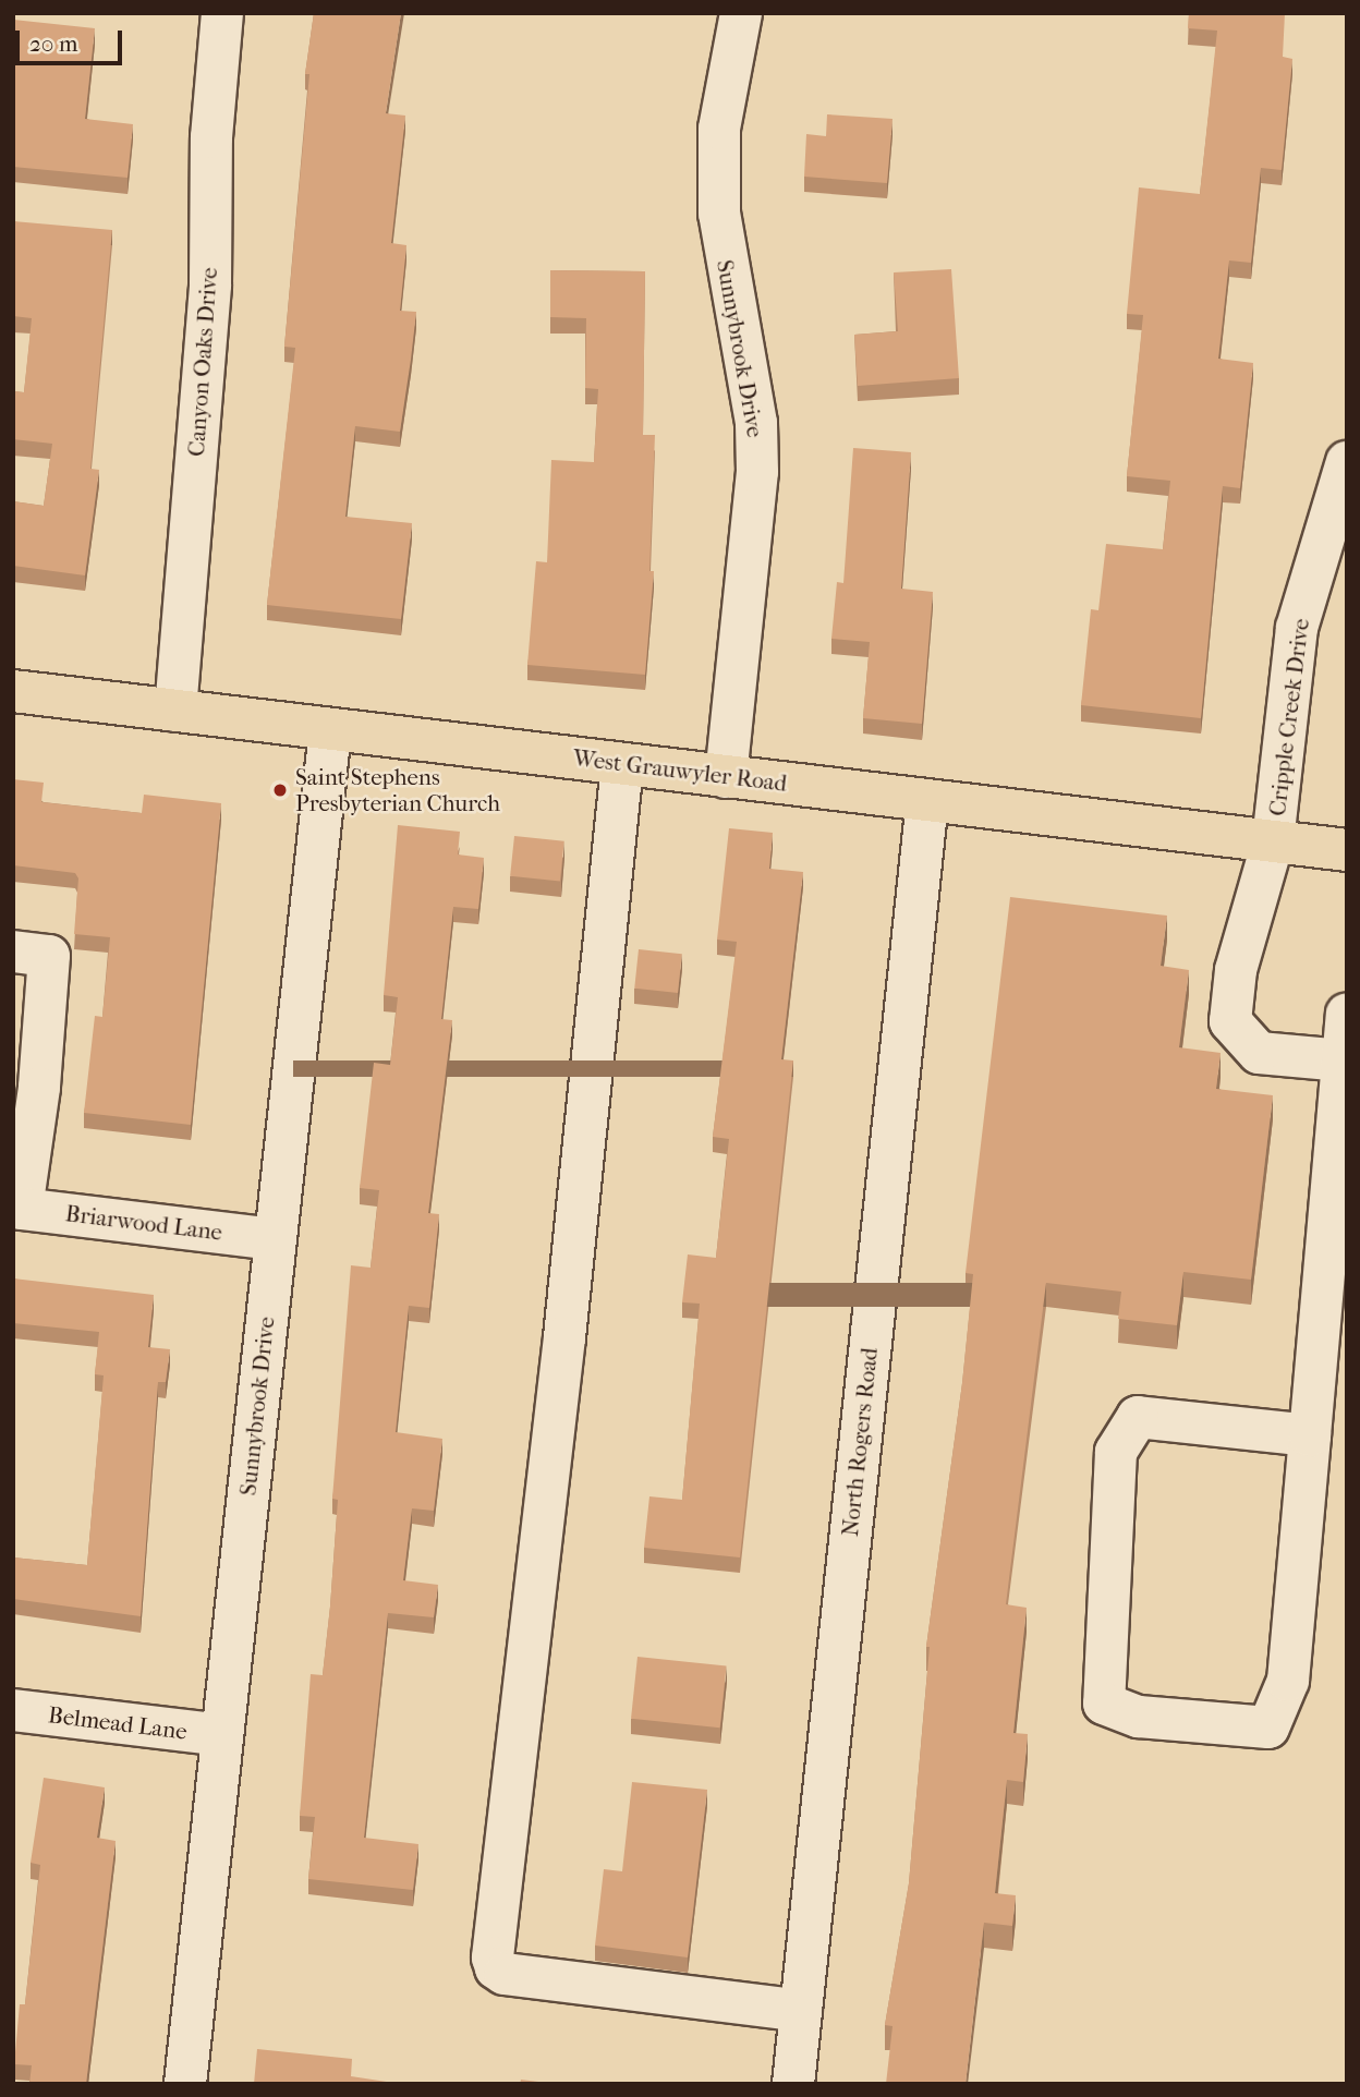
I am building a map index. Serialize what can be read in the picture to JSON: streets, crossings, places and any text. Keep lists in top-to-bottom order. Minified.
{"streets":{"main road":["West Grauwyler Road"],"street":["Sunnybrook Drive","Canyon Oaks Drive","Cripple Creek Drive","Briarwood Lane","North Rogers Road","Belmead Lane"]},"crossings":[["Sunnybrook Drive","West Grauwyler Road"],["Sunnybrook Drive","Briarwood Lane"],["Sunnybrook Drive","Belmead Lane"],["Canyon Oaks Drive","West Grauwyler Road"],["Cripple Creek Drive","West Grauwyler Road"],["West Grauwyler Road","North Rogers Road"]],"places":["Saint Stephens Presbyterian Church"],"scale_bar":"20 m"}
